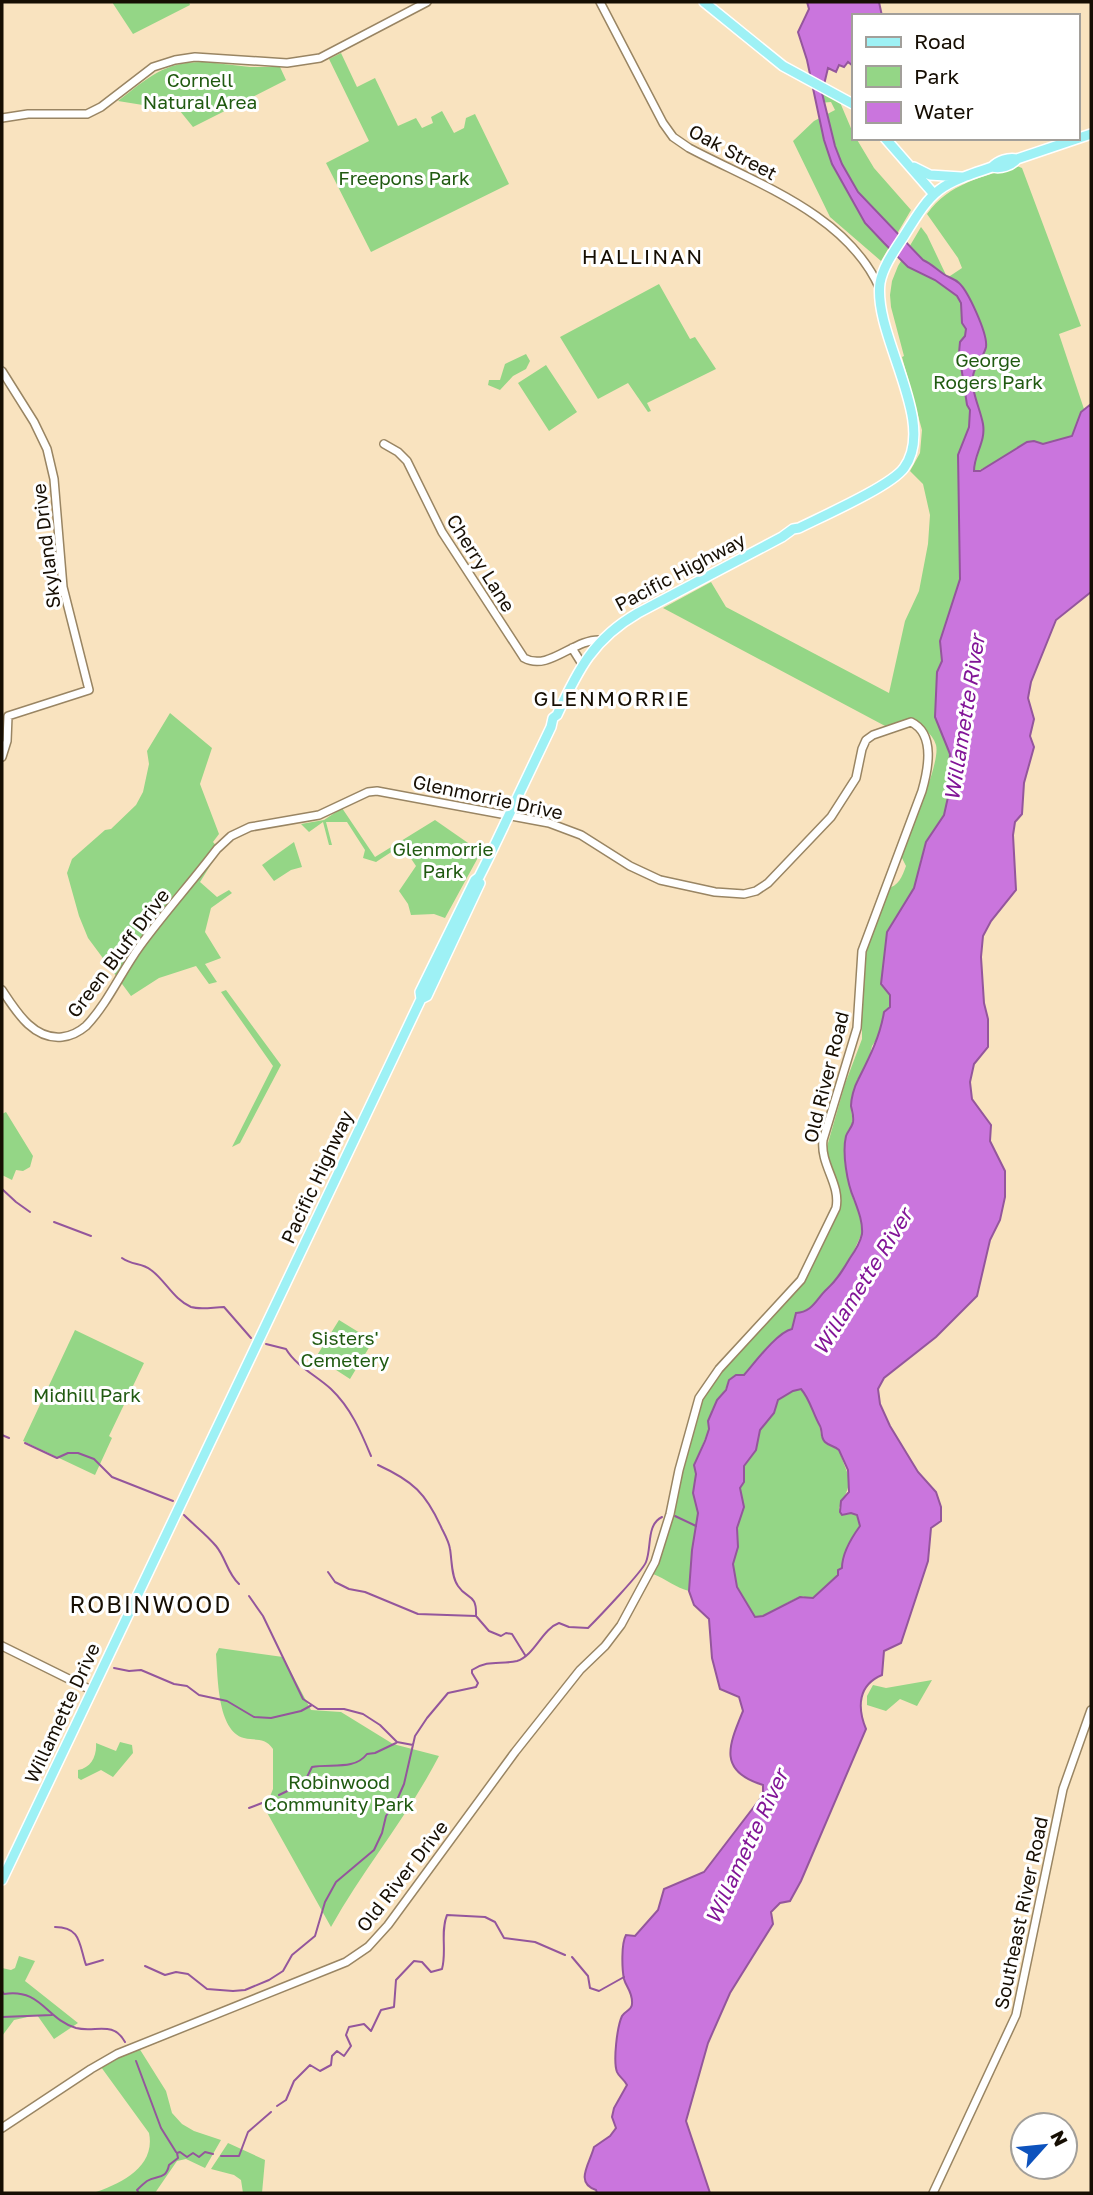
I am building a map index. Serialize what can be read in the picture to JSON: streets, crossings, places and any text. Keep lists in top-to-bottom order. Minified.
{"streets":{"main road":["Pacific Highway","Willamette Drive"],"street":["Oak Street","Skyland Drive","Cherry Lane","Glenmorrie Drive","Green Bluff Drive","Old River Road","Old River Drive","Southeast River Road"]},"crossings":[["Oak Street","Pacific Highway"],["Cherry Lane","Pacific Highway"],["Pacific Highway","Glenmorrie Drive"],["Pacific Highway","Willamette Drive"],["Glenmorrie Drive","Green Bluff Drive"],["Glenmorrie Drive","Old River Road"],["Old River Road","Old River Drive"]],"districts":["HALLINAN","GLENMORRIE","ROBINWOOD"],"water":["Willamette River"],"parks":["Cornell Natural Area","Freepons Park","George Rogers Park","Glenmorrie Park","Sisters' Cemetery","Midhill Park","Robinwood Community Park"],"legend":["Road","Park","Water"],"north":"top right"}
